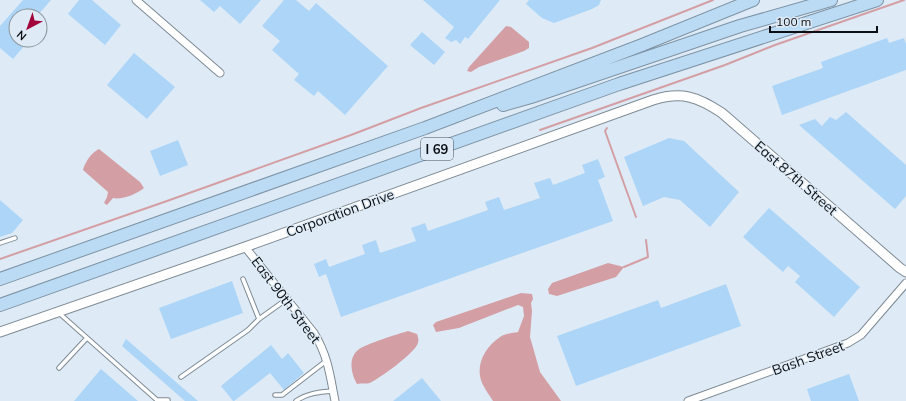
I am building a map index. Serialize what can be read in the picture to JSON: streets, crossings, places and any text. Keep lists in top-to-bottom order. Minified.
{"streets":{"highway":["I 69"],"street":["East 87th Street","Corporation Drive","East 90th Street","Bash Street"]},"crossings":[["East 87th Street","Corporation Drive"],["Corporation Drive","East 90th Street"]],"scale_bar":"100 m","north":"bottom left"}
